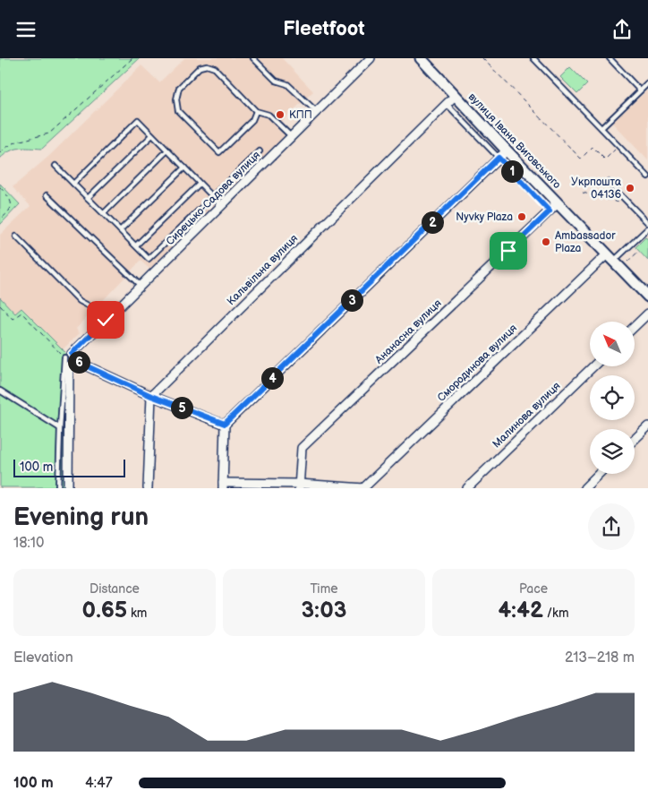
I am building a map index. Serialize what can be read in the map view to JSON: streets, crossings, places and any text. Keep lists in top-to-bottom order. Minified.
{"streets":{"main road":["вулиця Івана Виговського"],"street":["Сирецько-Садова вулиця","Кальвільна вулиця","Ананасна вулиця","Смородинова вулиця","Малинова вулиця"]},"crossings":[["вулиця Івана Виговського","Кальвільна вулиця"],["вулиця Івана Виговського","Ананасна вулиця"],["вулиця Івана Виговського","Смородинова вулиця"]],"places":["КПП","Укрпошта 04136","Nyvky Plaza","Ambassador Plaza"],"scale_bar":"100 m","north":"top left","page":{"header":"Fleetfoot","pins":["1","2","3","6","4","5"],"scale":"100 m","heading":["Evening run","18:10"],"stats":[["Distance","0.65 km"],["Time","3:03"],["Pace","4:42 /km"]],"chart":["Elevation","213–218 m"],"list":[{"name":"100 m","note":"4:47"}]}}
